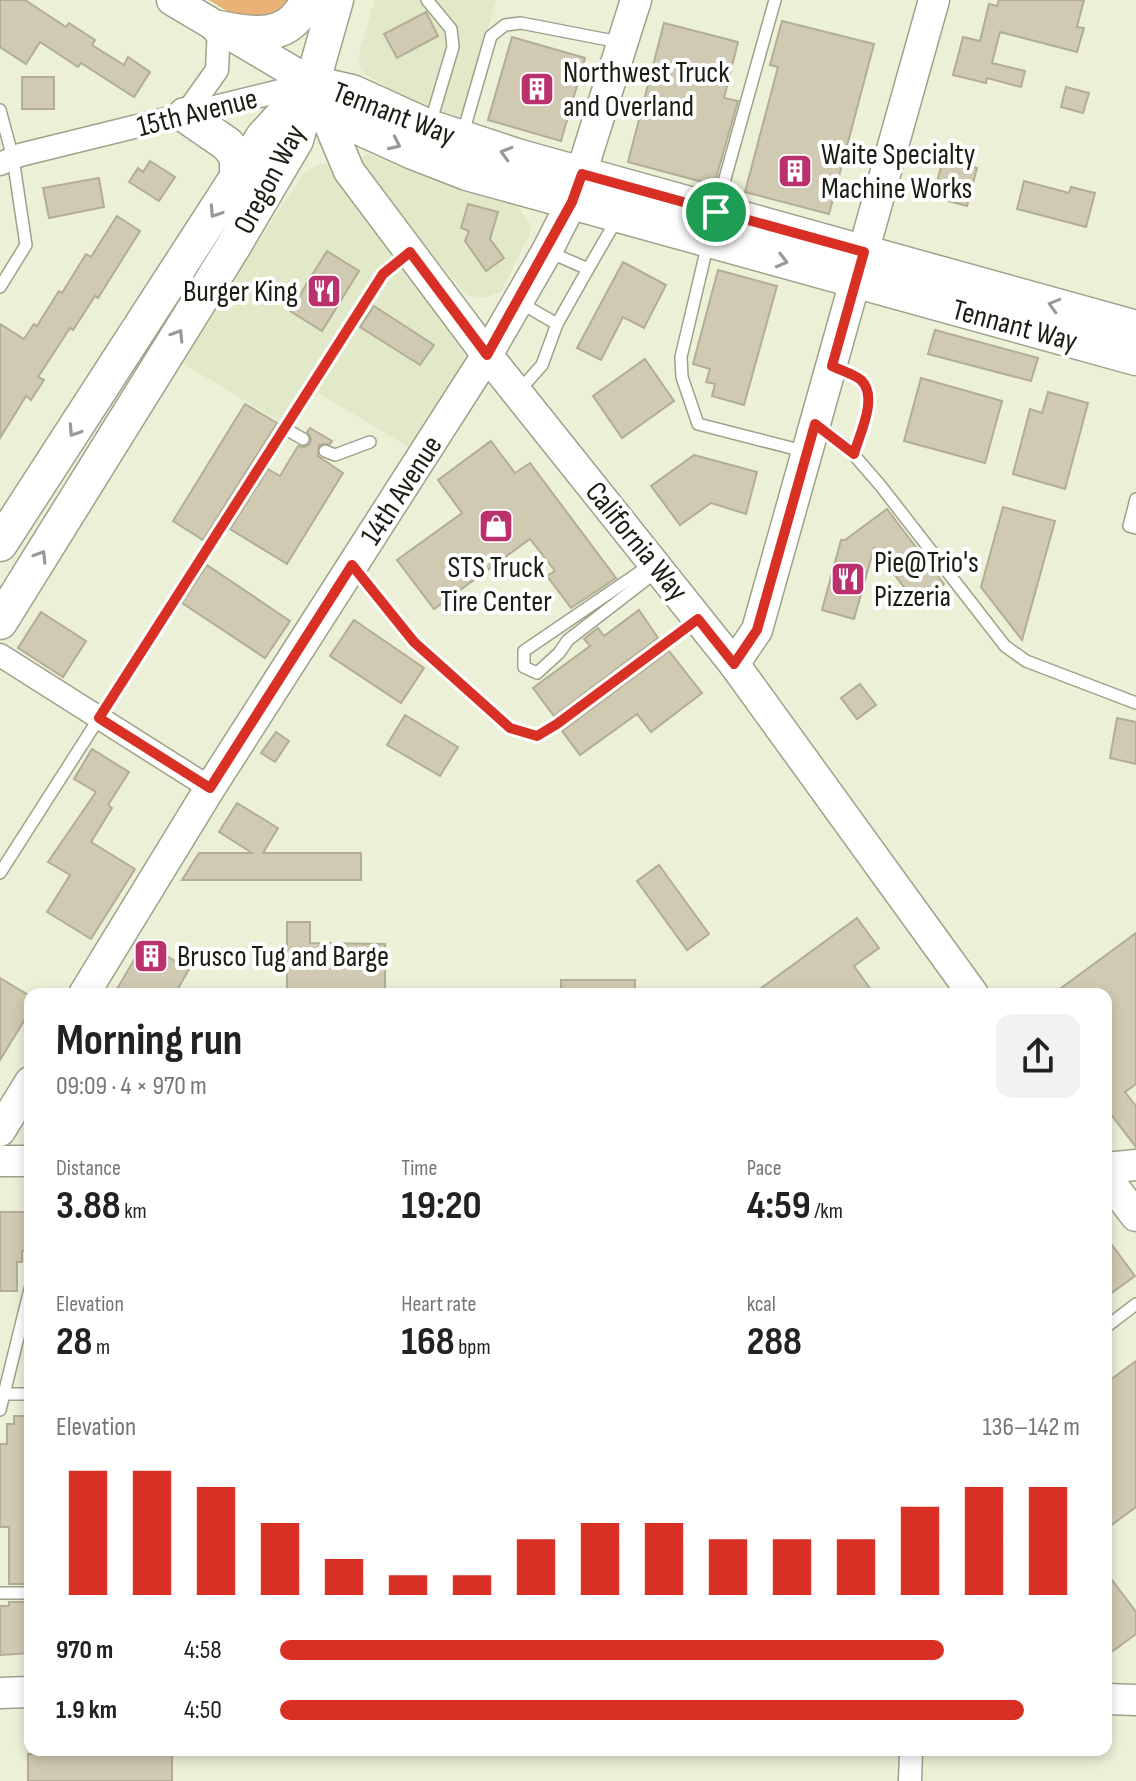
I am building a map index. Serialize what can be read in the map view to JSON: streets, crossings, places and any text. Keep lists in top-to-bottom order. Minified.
{"streets":{"main road":["Tennant Way","Oregon Way"],"street":["15th Avenue","14th Avenue","California Way"]},"crossings":[["15th Avenue","Tennant Way"],["15th Avenue","Oregon Way"],["15th Avenue","California Way"],["Tennant Way","Oregon Way"],["Tennant Way","14th Avenue"],["Tennant Way","California Way"],["Oregon Way","California Way"],["14th Avenue","California Way"]],"places":{"building":["Northwest Truck and Overland","Waite Specialty Machine Works","Brusco Tug and Barge"],"restaurant":["Burger King","Pie@Trio's Pizzeria"],"shop":["STS Truck Tire Center"]},"page":{"heading":["Morning run","09:09 · 4 × 970 m"],"stats":[["Distance","3.88 km"],["Time","19:20"],["Pace","4:59 /km"],["Elevation","28 m"],["Heart rate","168 bpm"],["kcal","288"]],"chart":["Elevation","136–142 m"],"list":[{"name":"970 m","note":"4:58"},{"name":"1.9 km","note":"4:50"}]}}
